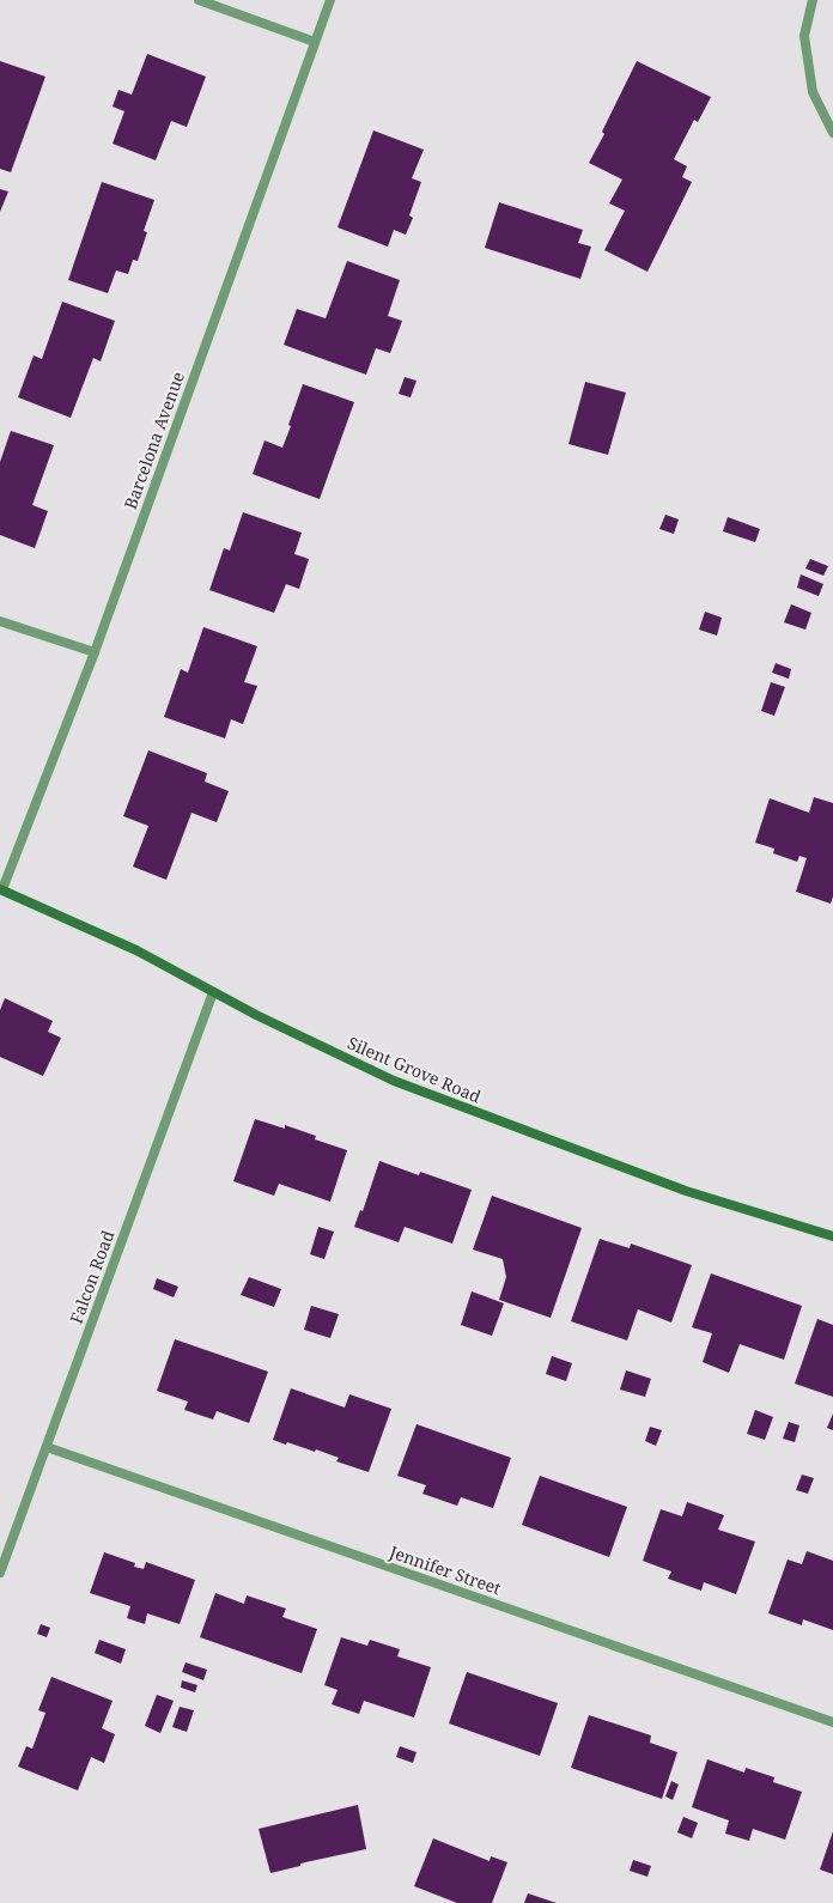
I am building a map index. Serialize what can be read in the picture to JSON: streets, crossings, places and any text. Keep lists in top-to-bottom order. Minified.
{"streets":{"street":["Barcelona Avenue","Silent Grove Road","Falcon Road","Jennifer Street"]},"crossings":[["Barcelona Avenue","Silent Grove Road"],["Silent Grove Road","Falcon Road"],["Falcon Road","Jennifer Street"]]}
